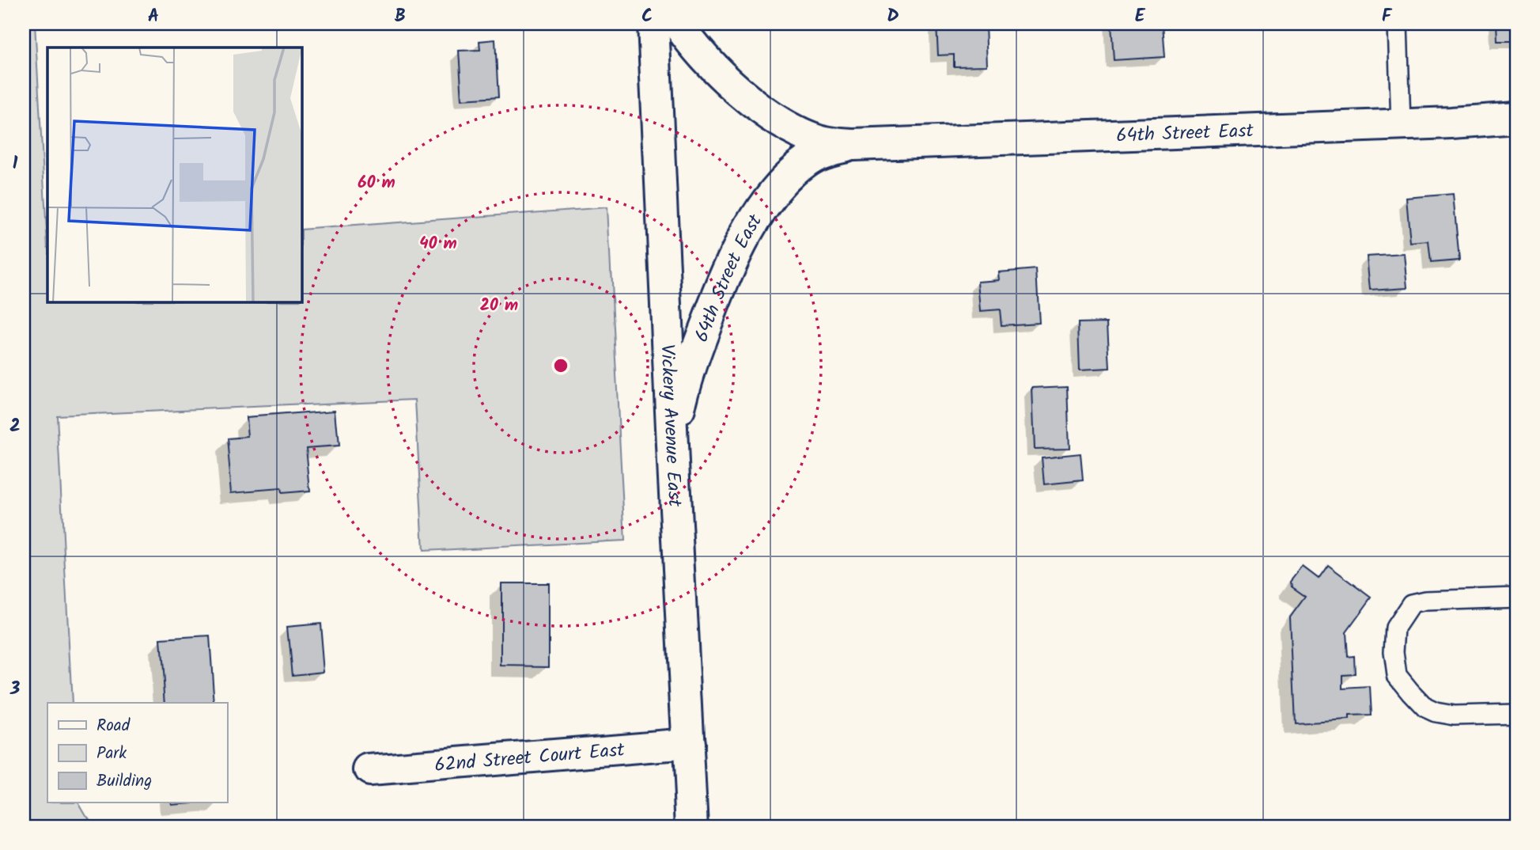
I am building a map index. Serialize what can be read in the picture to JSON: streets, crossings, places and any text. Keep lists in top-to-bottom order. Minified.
{"streets":{"street":["64th Street East","Vickery Avenue East","62nd Street Court East"]},"crossings":[["64th Street East","Vickery Avenue East"],["Vickery Avenue East","62nd Street Court East"]],"legend":["Road","Park","Building"],"grid":{"columns":["A","B","C","D","E","F"],"rows":["1","2","3"]},"rings":["60 m","40 m","20 m"]}
